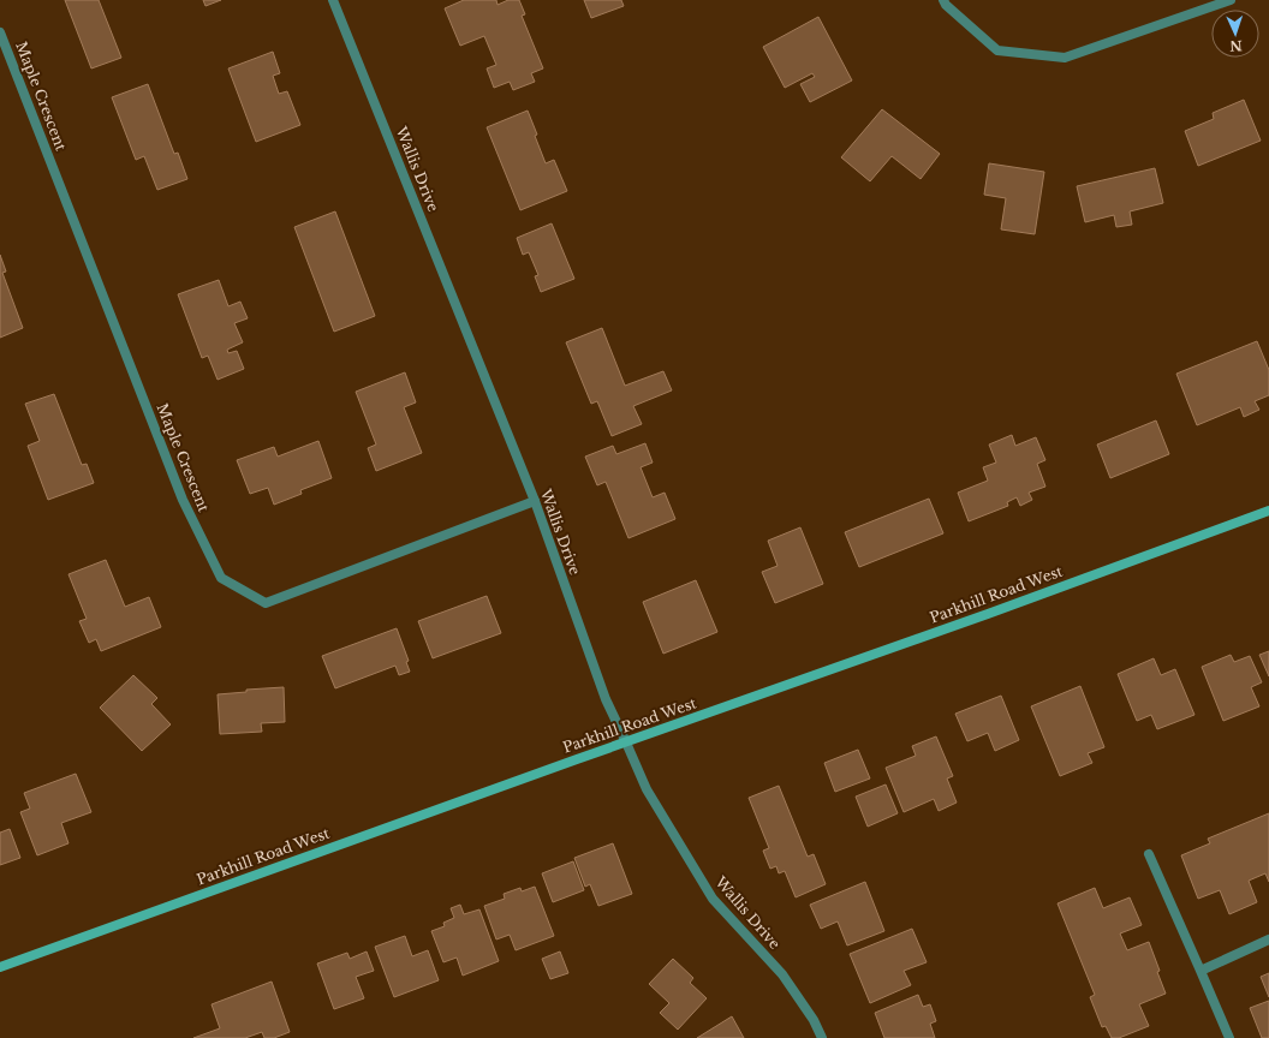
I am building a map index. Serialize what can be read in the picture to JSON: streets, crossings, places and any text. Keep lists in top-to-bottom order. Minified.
{"streets":{"main road":["Parkhill Road West"],"street":["Maple Crescent","Wallis Drive"]},"crossings":[["Maple Crescent","Wallis Drive"],["Wallis Drive","Parkhill Road West"]],"north":"bottom"}
